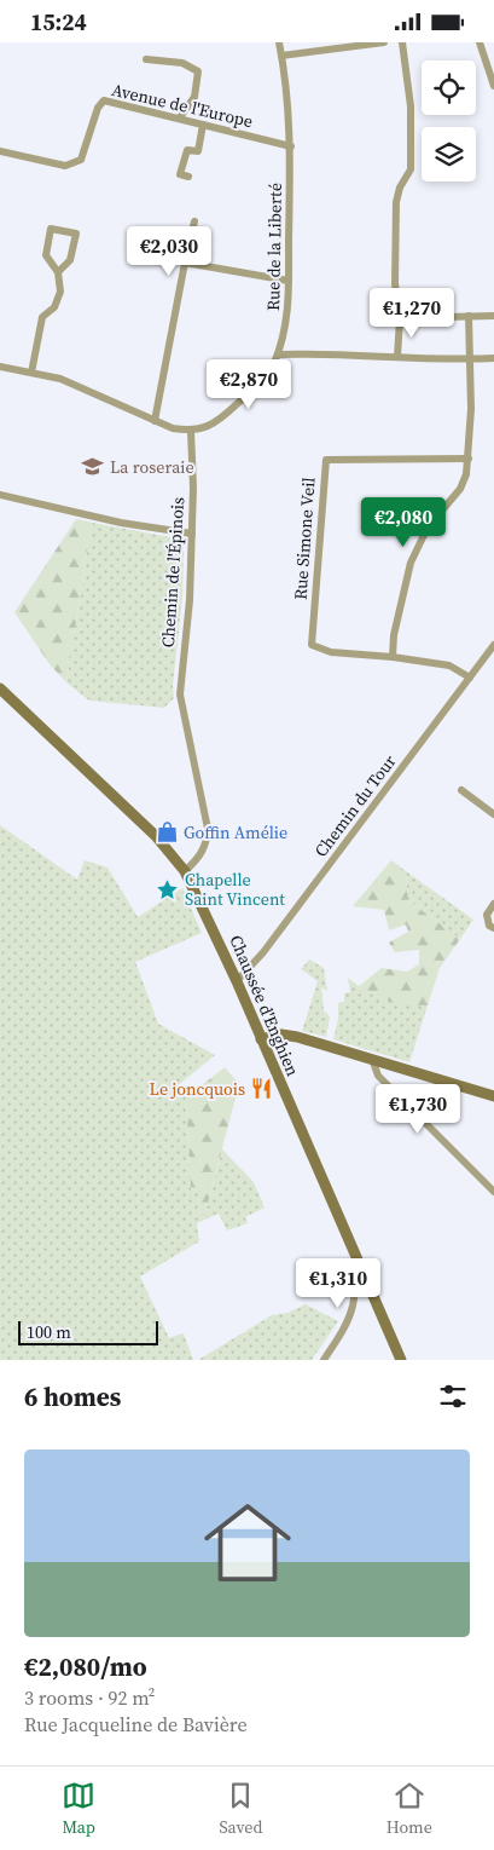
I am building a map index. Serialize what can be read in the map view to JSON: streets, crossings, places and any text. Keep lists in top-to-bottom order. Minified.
{"streets":{"main road":["Chaussée d'Enghien"],"street":["Avenue de l'Europe","Rue de la Liberté","Rue Simone Veil","Chemin de l'Épinois","Chemin du Tour"]},"crossings":[["Avenue de l'Europe","Rue de la Liberté"],["Rue de la Liberté","Chemin de l'Épinois"],["Chemin de l'Épinois","Chaussée d'Enghien"],["Chemin du Tour","Chaussée d'Enghien"]],"places":{"school or university":["La roseraie"],"shop":["Goffin Amélie"],"place":["Chapelle Saint Vincent"],"restaurant":["Le joncquois"]},"scale_bar":"100 m","page":{"status":"15:24","price":["€2,030","€1,270","€2,870","€2,080","€1,730","€1,310"],"scale":"100 m","heading":"6 homes","list":[{"name":"€2,080/mo","note":"3 rooms · 92 m² · Rue Jacqueline de Bavière"}],"tabs":["Map","Saved","Home"]}}
